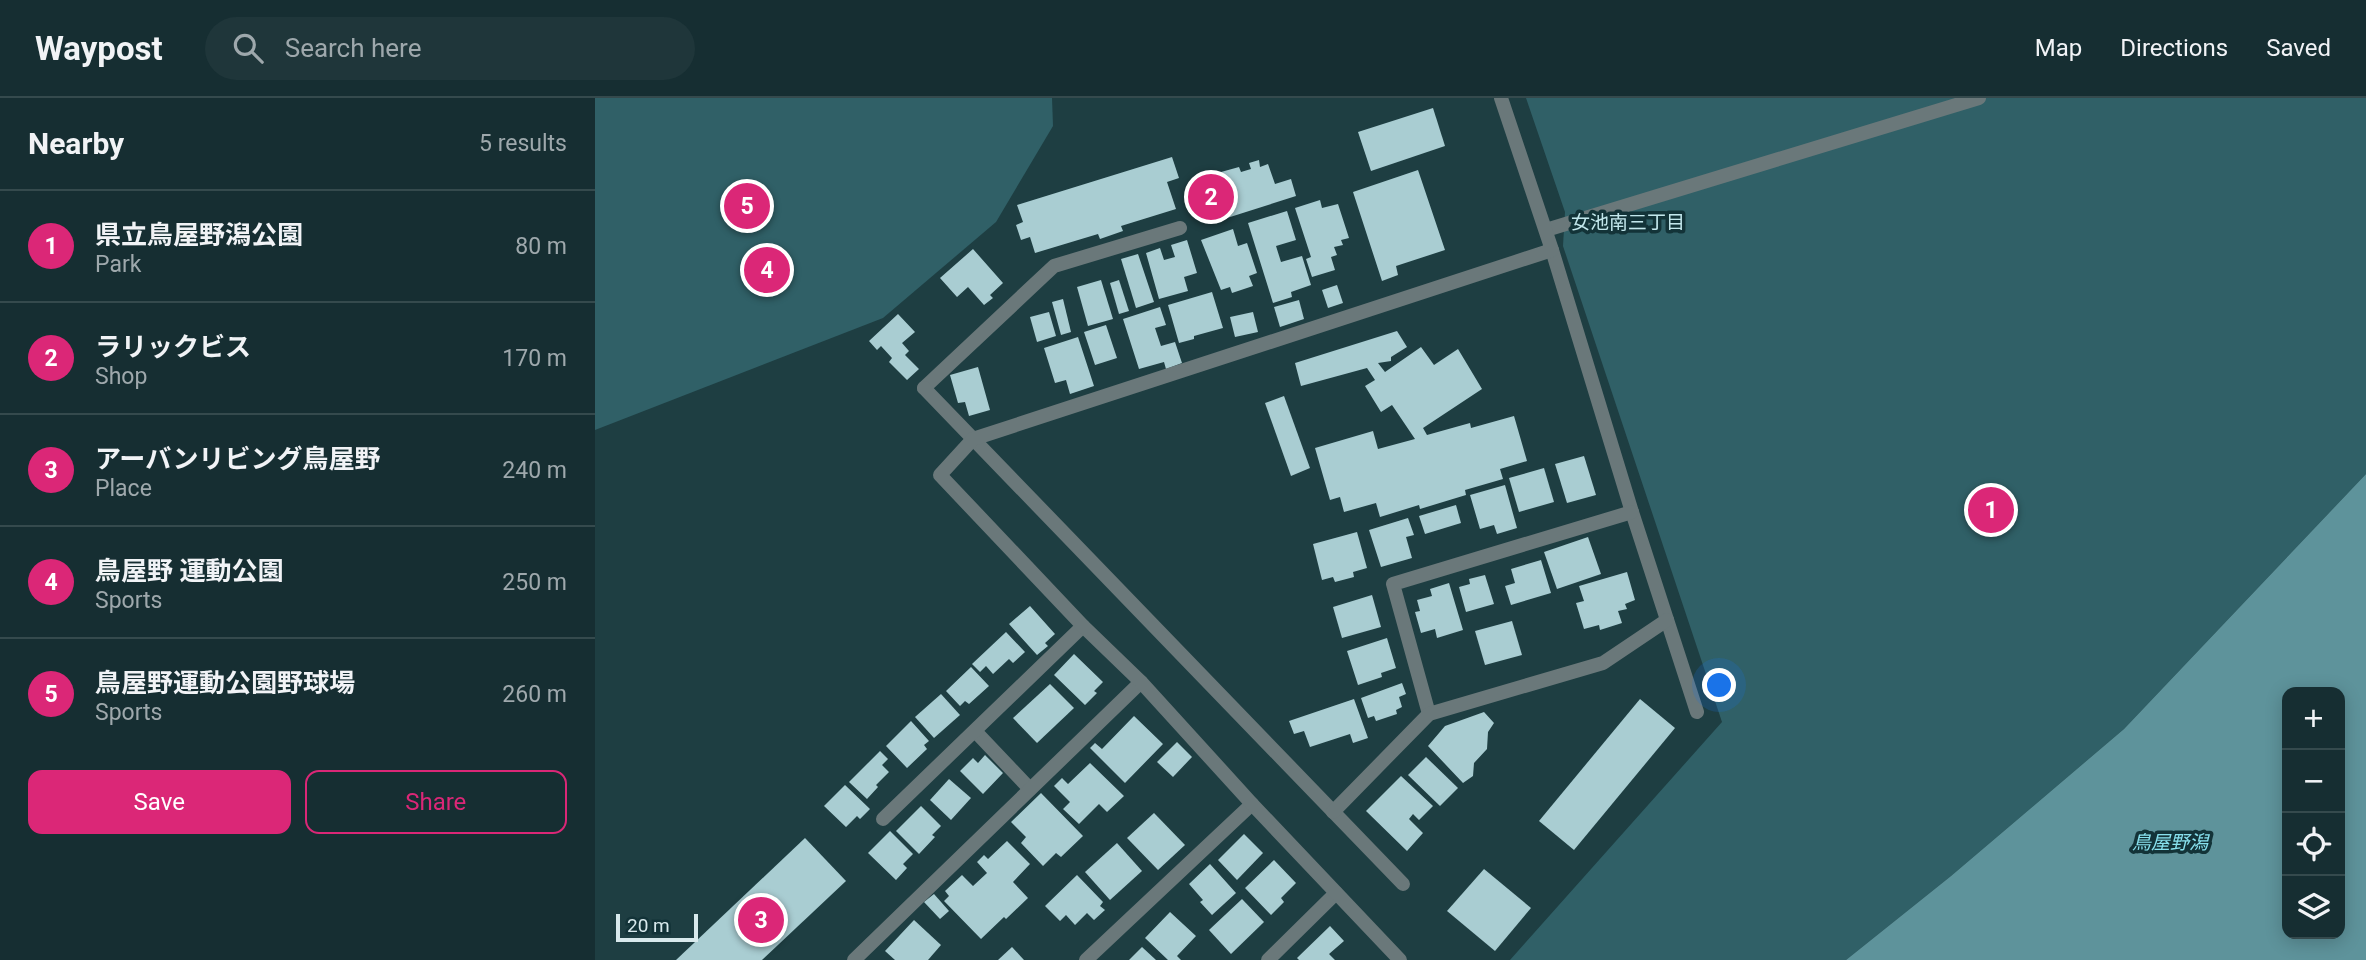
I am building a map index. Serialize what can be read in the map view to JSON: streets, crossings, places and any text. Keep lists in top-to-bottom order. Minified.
{"districts":["女池南三丁目"],"water":["鳥屋野潟"],"scale_bar":"20 m","page":{"header":"Waypost","search":"Search here","nav":["Map","Directions","Saved"],"heading":["Nearby","5 results"],"pins":["2","5","4","1","3"],"list":[{"mark":"1","name":"県立鳥屋野潟公園","note":"Park","value":"80 m"},{"mark":"2","name":"ラリックビス","note":"Shop","value":"170 m"},{"mark":"3","name":"アーバンリビング鳥屋野","note":"Place","value":"240 m"},{"mark":"4","name":"鳥屋野 運動公園","note":"Sports","value":"250 m"},{"mark":"5","name":"鳥屋野運動公園野球場","note":"Sports","value":"260 m"}],"map_buttons":["+","−"],"buttons":["Save","Share"],"scale":"20 m"}}
